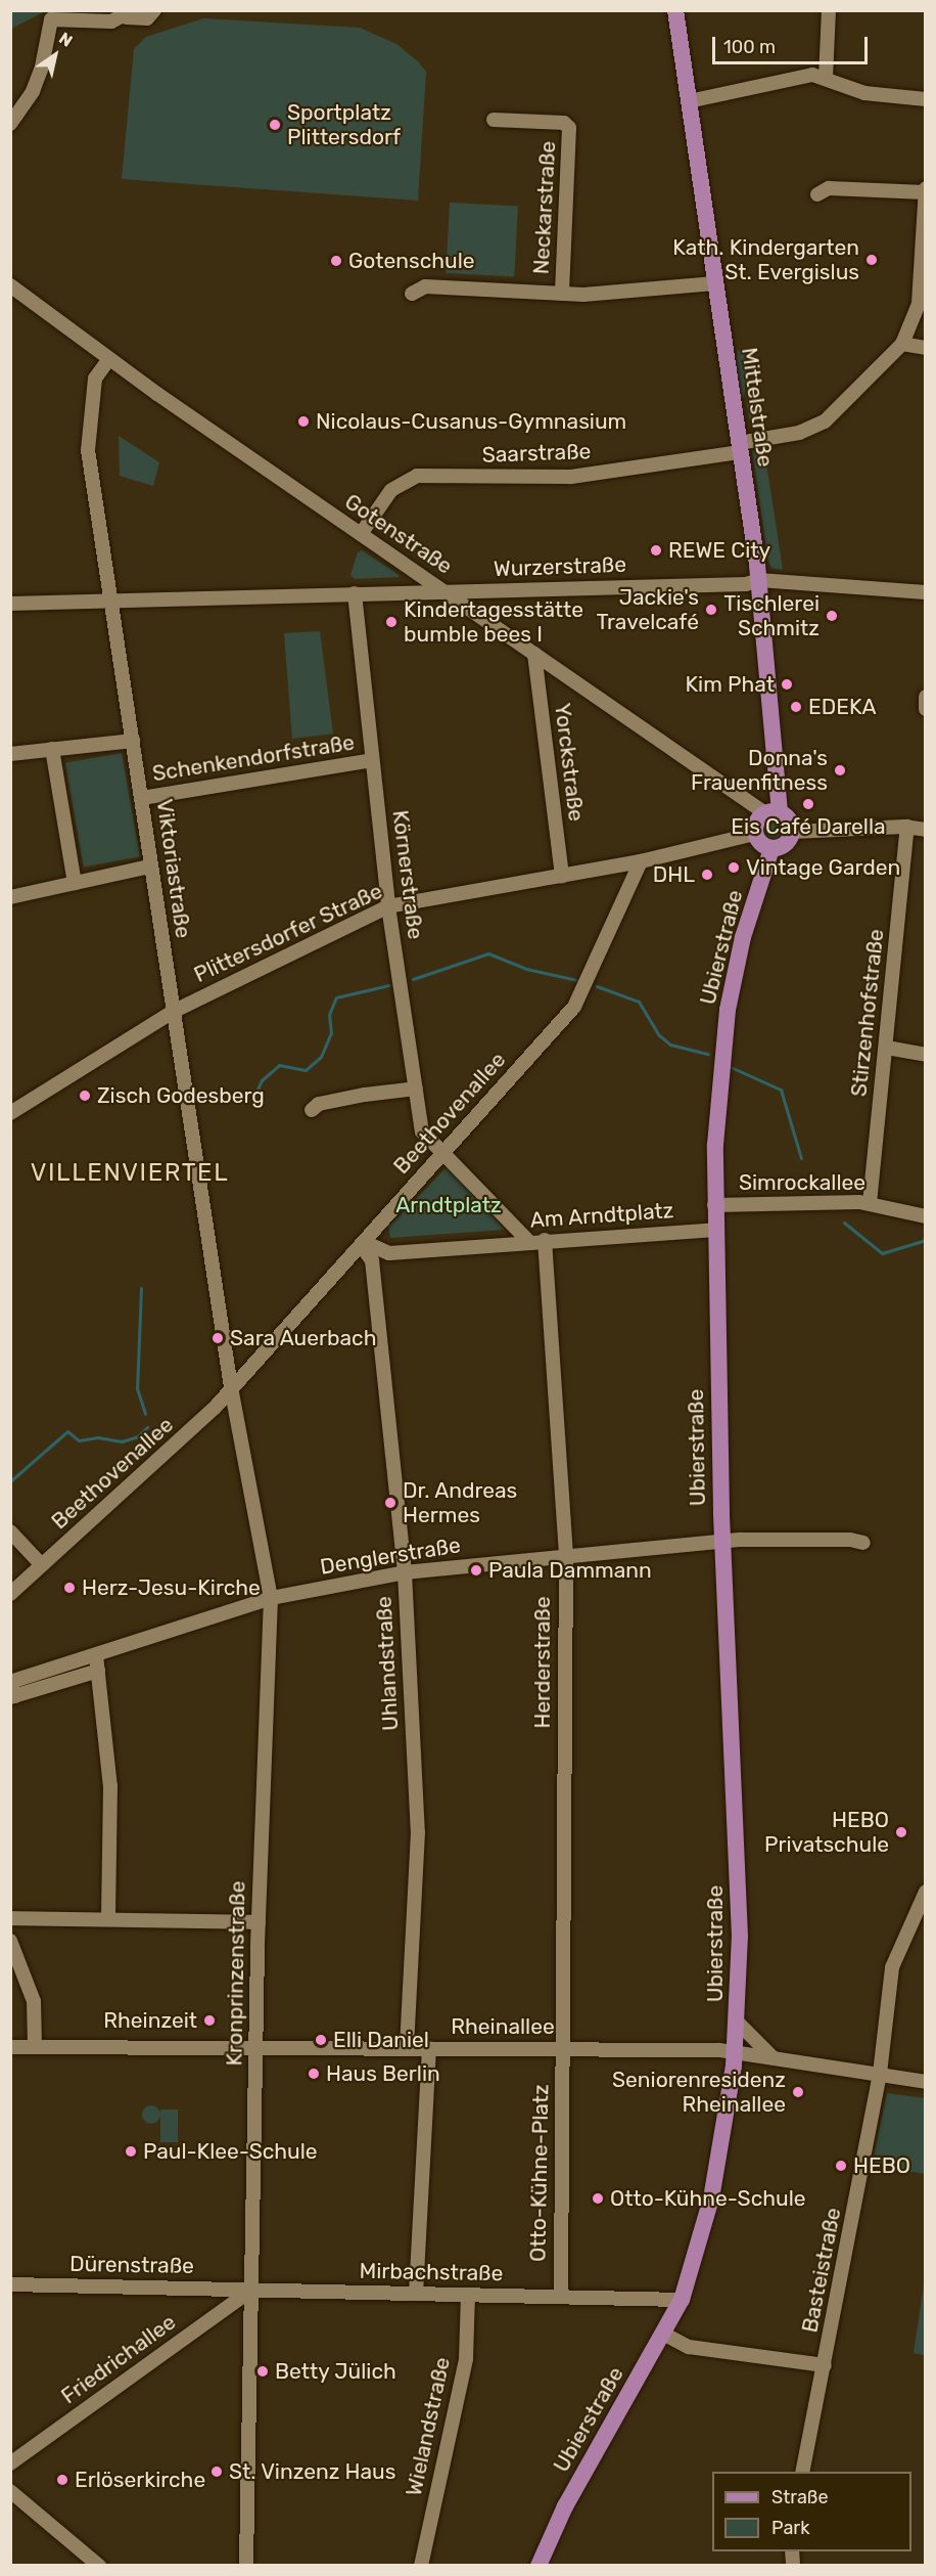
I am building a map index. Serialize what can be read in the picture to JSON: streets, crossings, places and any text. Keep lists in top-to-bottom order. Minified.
{"streets":{"main road":["Mittelstraße","Ubierstraße"],"street":["Neckarstraße","Saarstraße","Gotenstraße","Wurzerstraße","Schenkendorfstraße","Yorckstraße","Viktoriastraße","Körnerstraße","Plittersdorfer Straße","Stirzenhofstraße","Beethovenallee","Simrockallee","Am Arndtplatz","Denglerstraße","Herderstraße","Uhlandstraße","Kronprinzenstraße","Rheinallee","Otto-Kühne-Platz","Dürenstraße","Basteistraße","Mirbachstraße","Friedrichallee","Wielandstraße"]},"crossings":[["Neckarstraße","Mittelstraße"],["Mittelstraße","Saarstraße"],["Mittelstraße","Gotenstraße"],["Mittelstraße","Wurzerstraße"],["Mittelstraße","Plittersdorfer Straße"],["Mittelstraße","Ubierstraße"],["Saarstraße","Gotenstraße"],["Gotenstraße","Wurzerstraße"],["Gotenstraße","Yorckstraße"],["Gotenstraße","Viktoriastraße"],["Gotenstraße","Plittersdorfer Straße"],["Gotenstraße","Ubierstraße"],["Wurzerstraße","Viktoriastraße"],["Wurzerstraße","Körnerstraße"],["Schenkendorfstraße","Viktoriastraße"],["Schenkendorfstraße","Körnerstraße"],["Yorckstraße","Plittersdorfer Straße"],["Viktoriastraße","Plittersdorfer Straße"],["Viktoriastraße","Beethovenallee"],["Viktoriastraße","Kronprinzenstraße"],["Körnerstraße","Plittersdorfer Straße"],["Körnerstraße","Beethovenallee"],["Plittersdorfer Straße","Ubierstraße"],["Plittersdorfer Straße","Beethovenallee"],["Ubierstraße","Simrockallee"],["Ubierstraße","Am Arndtplatz"],["Ubierstraße","Denglerstraße"],["Ubierstraße","Rheinallee"],["Ubierstraße","Mirbachstraße"],["Stirzenhofstraße","Simrockallee"],["Beethovenallee","Kronprinzenstraße"],["Am Arndtplatz","Herderstraße"],["Am Arndtplatz","Uhlandstraße"],["Denglerstraße","Herderstraße"],["Denglerstraße","Uhlandstraße"],["Denglerstraße","Kronprinzenstraße"],["Herderstraße","Rheinallee"],["Herderstraße","Otto-Kühne-Platz"],["Uhlandstraße","Rheinallee"],["Kronprinzenstraße","Rheinallee"],["Kronprinzenstraße","Dürenstraße"],["Kronprinzenstraße","Mirbachstraße"],["Kronprinzenstraße","Friedrichallee"],["Rheinallee","Otto-Kühne-Platz"],["Rheinallee","Basteistraße"],["Otto-Kühne-Platz","Mirbachstraße"],["Dürenstraße","Mirbachstraße"],["Dürenstraße","Friedrichallee"],["Mirbachstraße","Friedrichallee"],["Mirbachstraße","Wielandstraße"]],"districts":["VILLENVIERTEL"],"parks":["Arndtplatz"],"places":["Sportplatz Plittersdorf","Kath. Kindergarten St. Evergislus","Gotenschule","Nicolaus-Cusanus-Gymnasium","REWE City","Jackie's Travelcafé","Tischlerei Schmitz","Kindertagesstätte bumble bees I","Kim Phat","EDEKA","Donna's Frauenfitness","Eis Café Darella","Vintage Garden","DHL","Zisch Godesberg","Sara Auerbach","Dr. Andreas Hermes","Paula Dammann","Herz-Jesu-Kirche","HEBO Privatschule","Rheinzeit","Elli Daniel","Haus Berlin","Seniorenresidenz Rheinallee","Paul-Klee-Schule","HEBO","Otto-Kühne-Schule","Betty Jülich","St. Vinzenz Haus","Erlöserkirche"],"legend":["Straße","Park"],"scale_bar":"100 m","north":"top right"}
